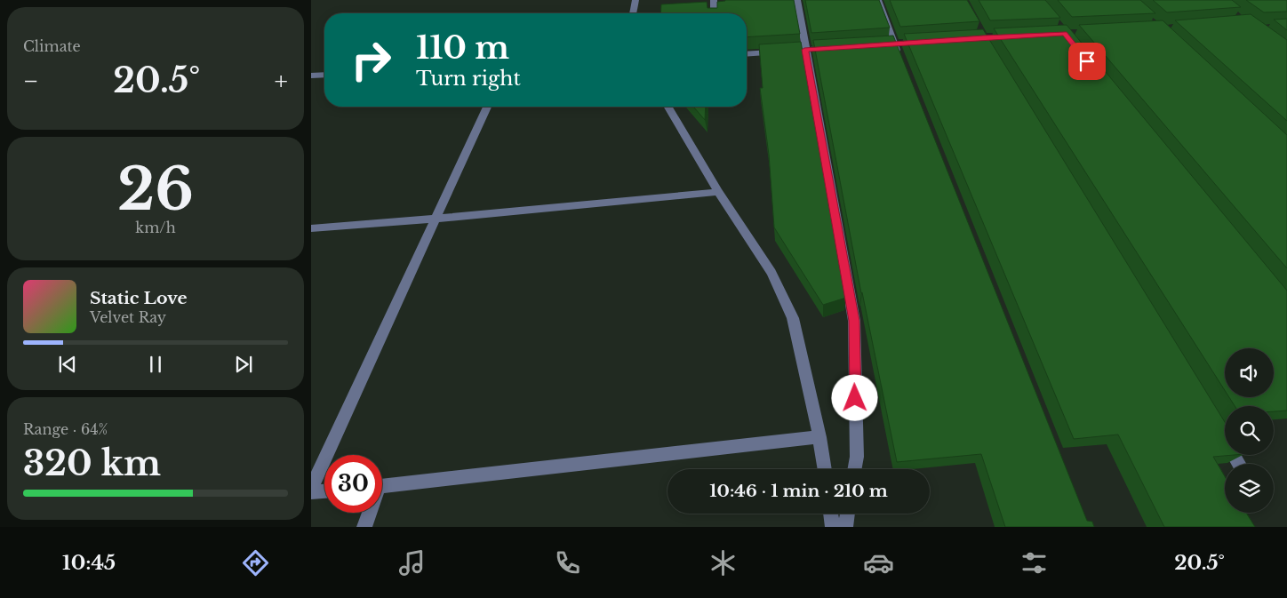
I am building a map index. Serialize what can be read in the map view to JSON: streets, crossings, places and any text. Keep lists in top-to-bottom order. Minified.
{"page":{"tile":["Climate",["26","km/h"],["Range · 64%","320 km"]],"turn":["110 m","Turn right"],"heat":["−","20.5°","+"],"song":["Static Love","Velvet Ray"],"limit":"30","trip":"10:46 · 1 min · 210 m","tabs":["10:45","20.5°"]}}
